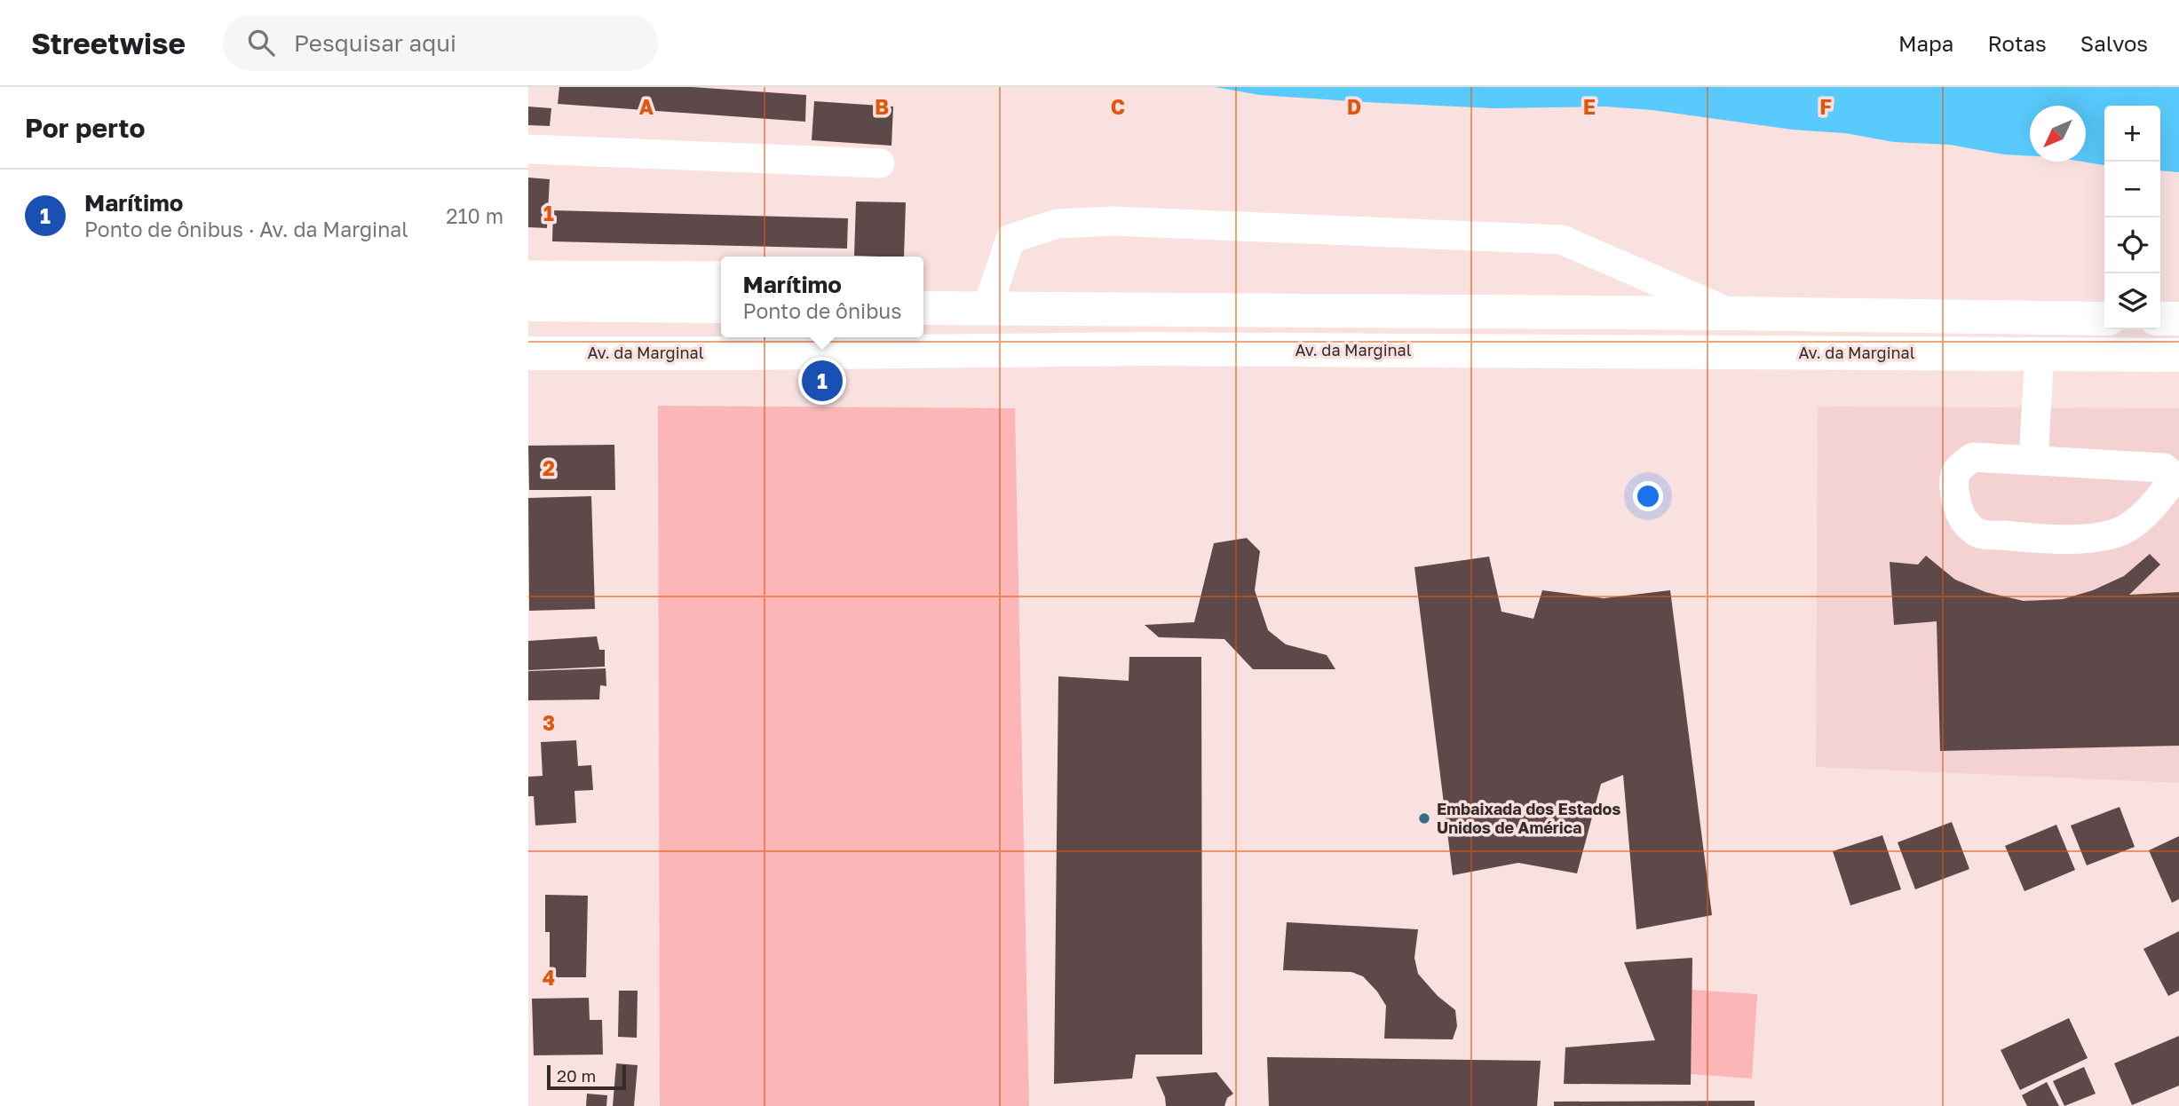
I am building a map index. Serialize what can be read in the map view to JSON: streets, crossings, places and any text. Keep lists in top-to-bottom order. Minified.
{"streets":{"main road":["Av. da Marginal"]},"places":["Embaixada dos Estados Unidos de América"],"scale_bar":"20 m","north":"bottom left","page":{"header":"Streetwise","search":"Pesquisar aqui","nav":["Mapa","Rotas","Salvos"],"heading":"Por perto","map_buttons":["+","−"],"list":[{"mark":"1","name":"Marítimo","note":"Ponto de ônibus · Av. da Marginal","value":"210 m"}],"popup":["Marítimo","Ponto de ônibus"],"pins":"1","scale":"20 m"},"grid":{"columns":["A","B","C","D","E","F"],"rows":["1","2","3","4"]}}
